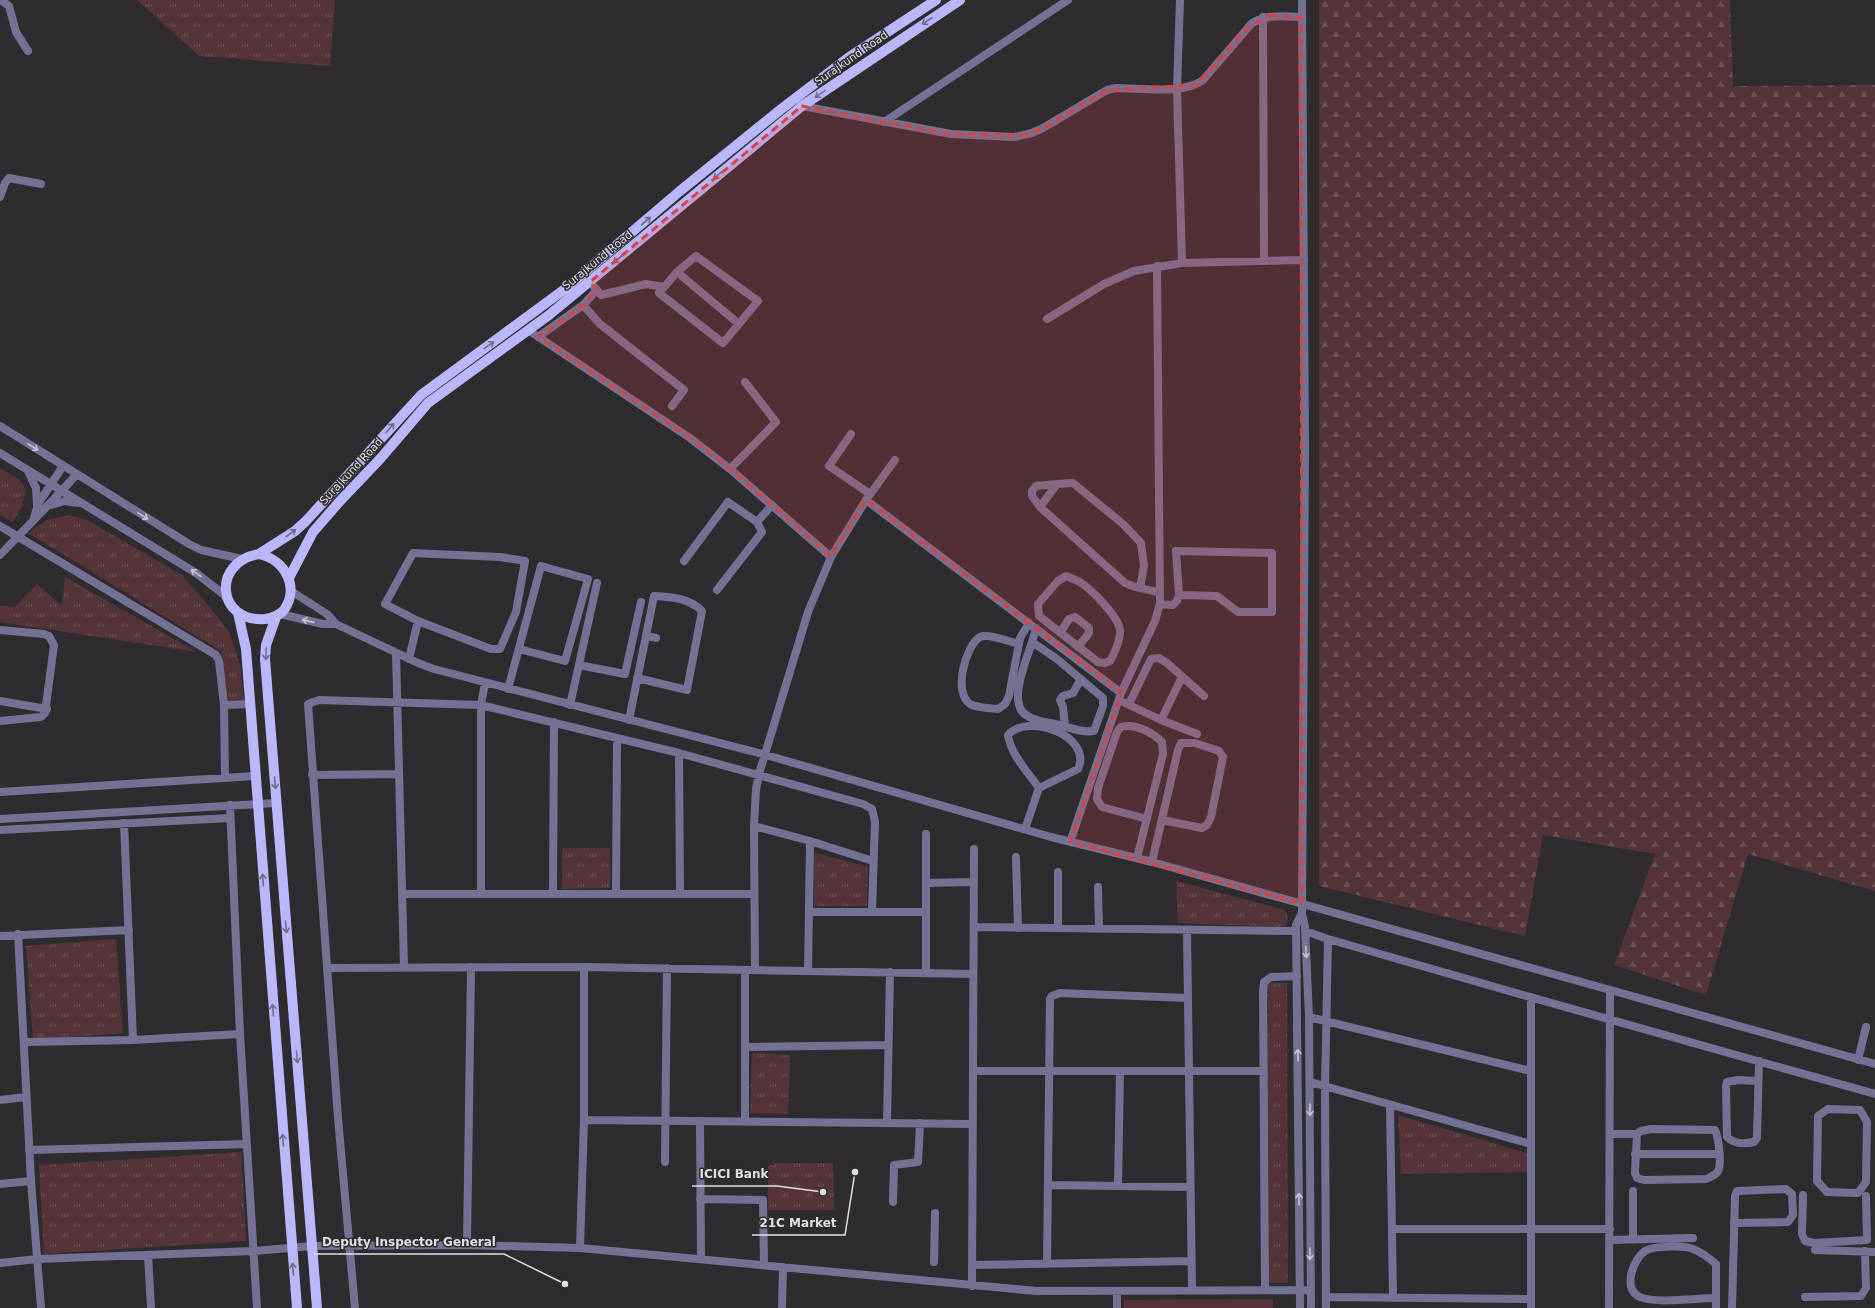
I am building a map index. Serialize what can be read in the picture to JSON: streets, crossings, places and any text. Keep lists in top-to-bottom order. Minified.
{"streets":{"main road":["Surajkund Road"]},"places":["21C Market","ICICI Bank","Deputy Inspector General"]}
